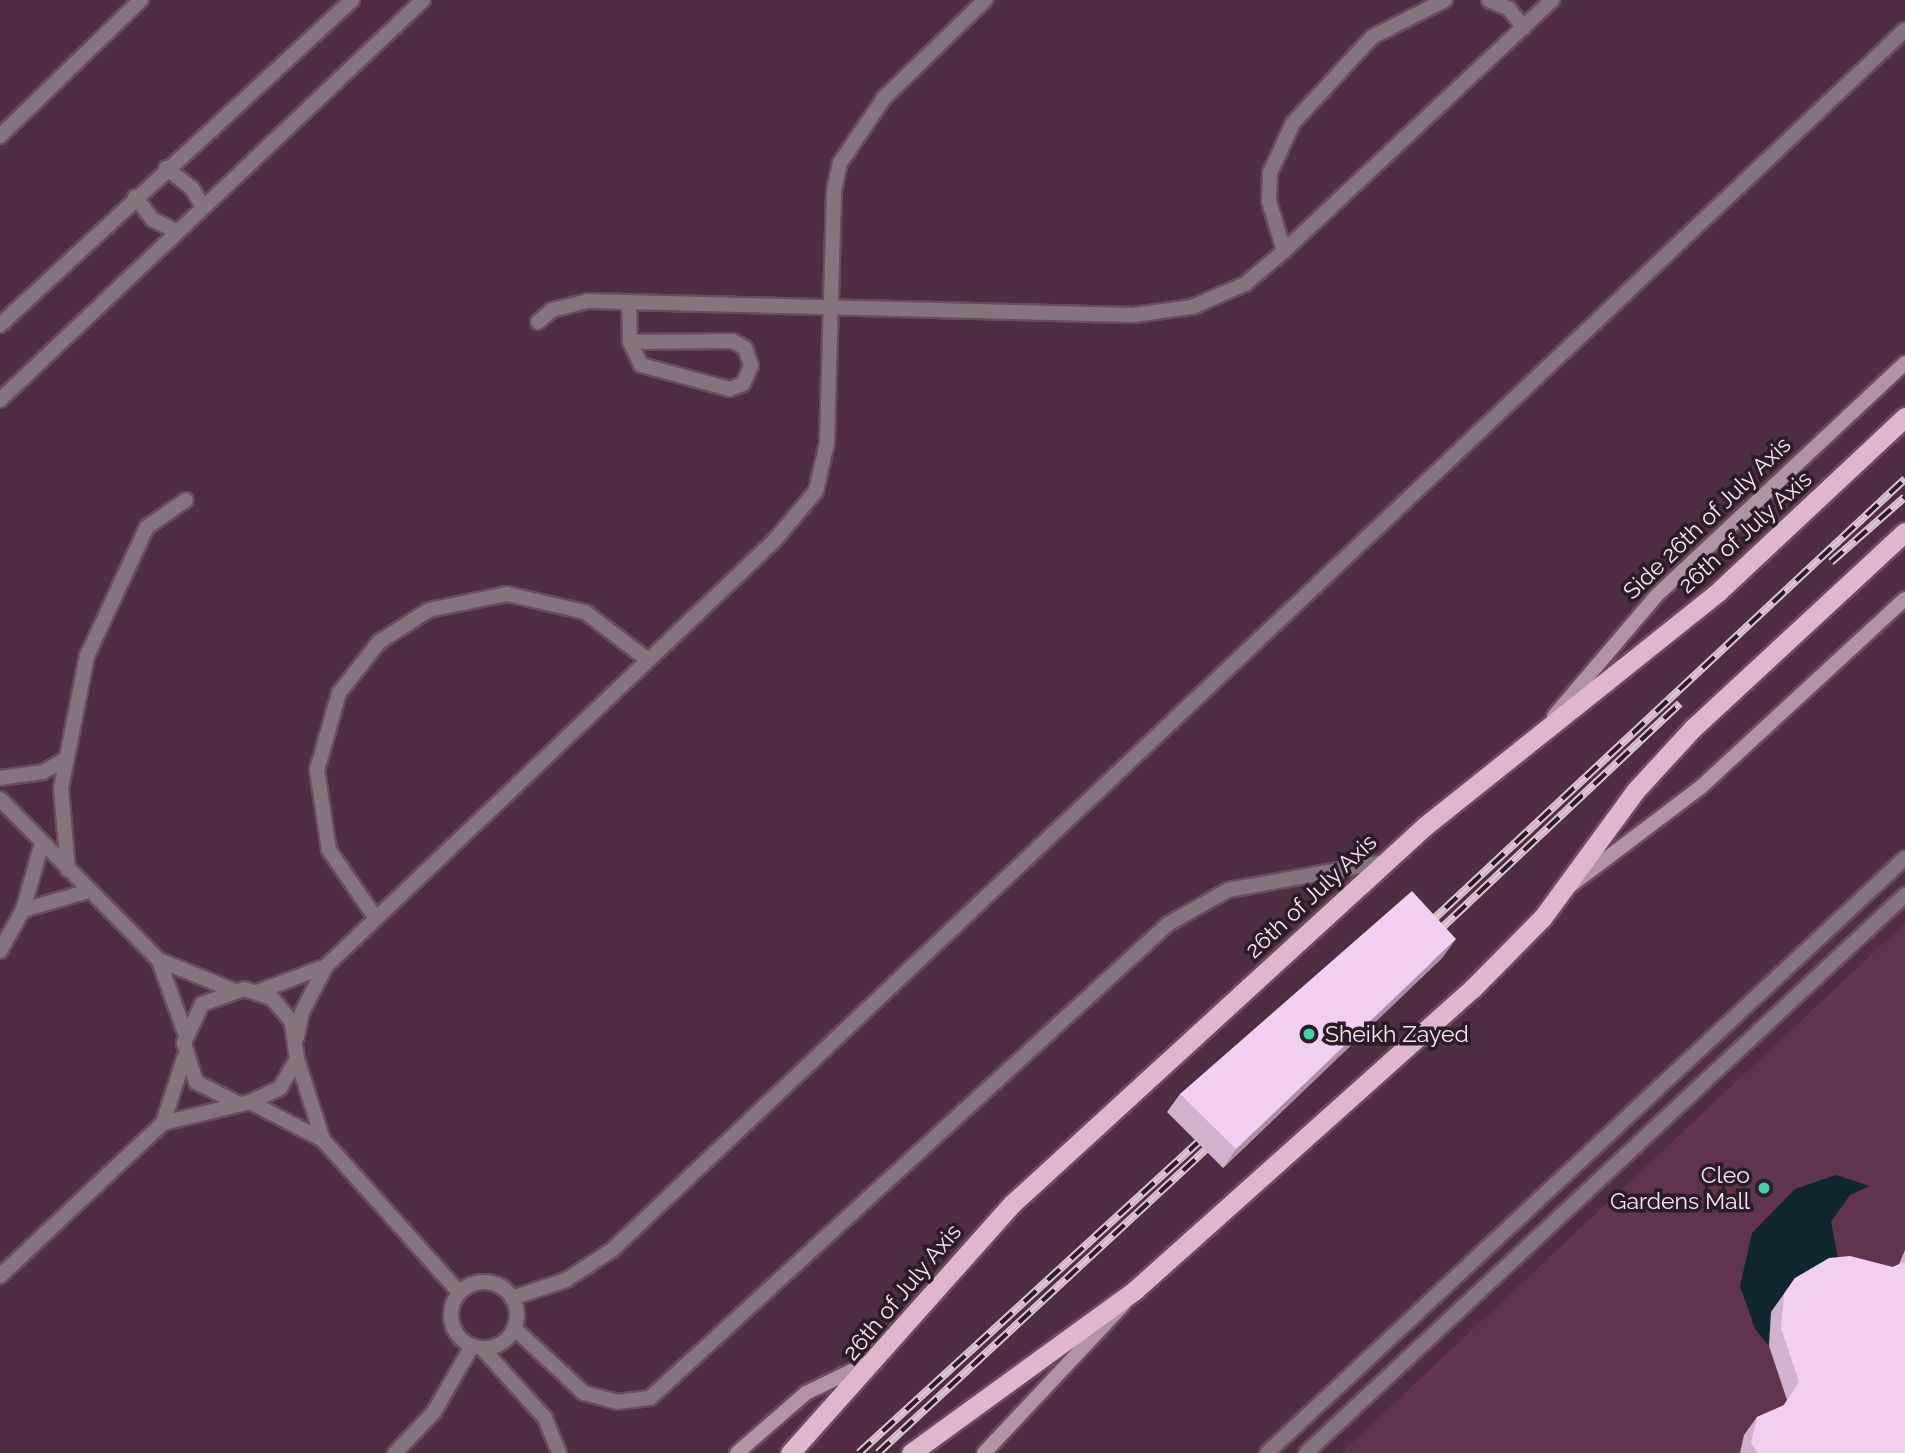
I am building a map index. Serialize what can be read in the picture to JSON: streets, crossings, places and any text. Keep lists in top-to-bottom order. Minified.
{"streets":{"highway":["26th of July Axis"],"main road":["Side 26th of July Axis"]},"crossings":[["Side 26th of July Axis","26th of July Axis"]],"places":["Sheikh Zayed","Cleo Gardens Mall"]}
